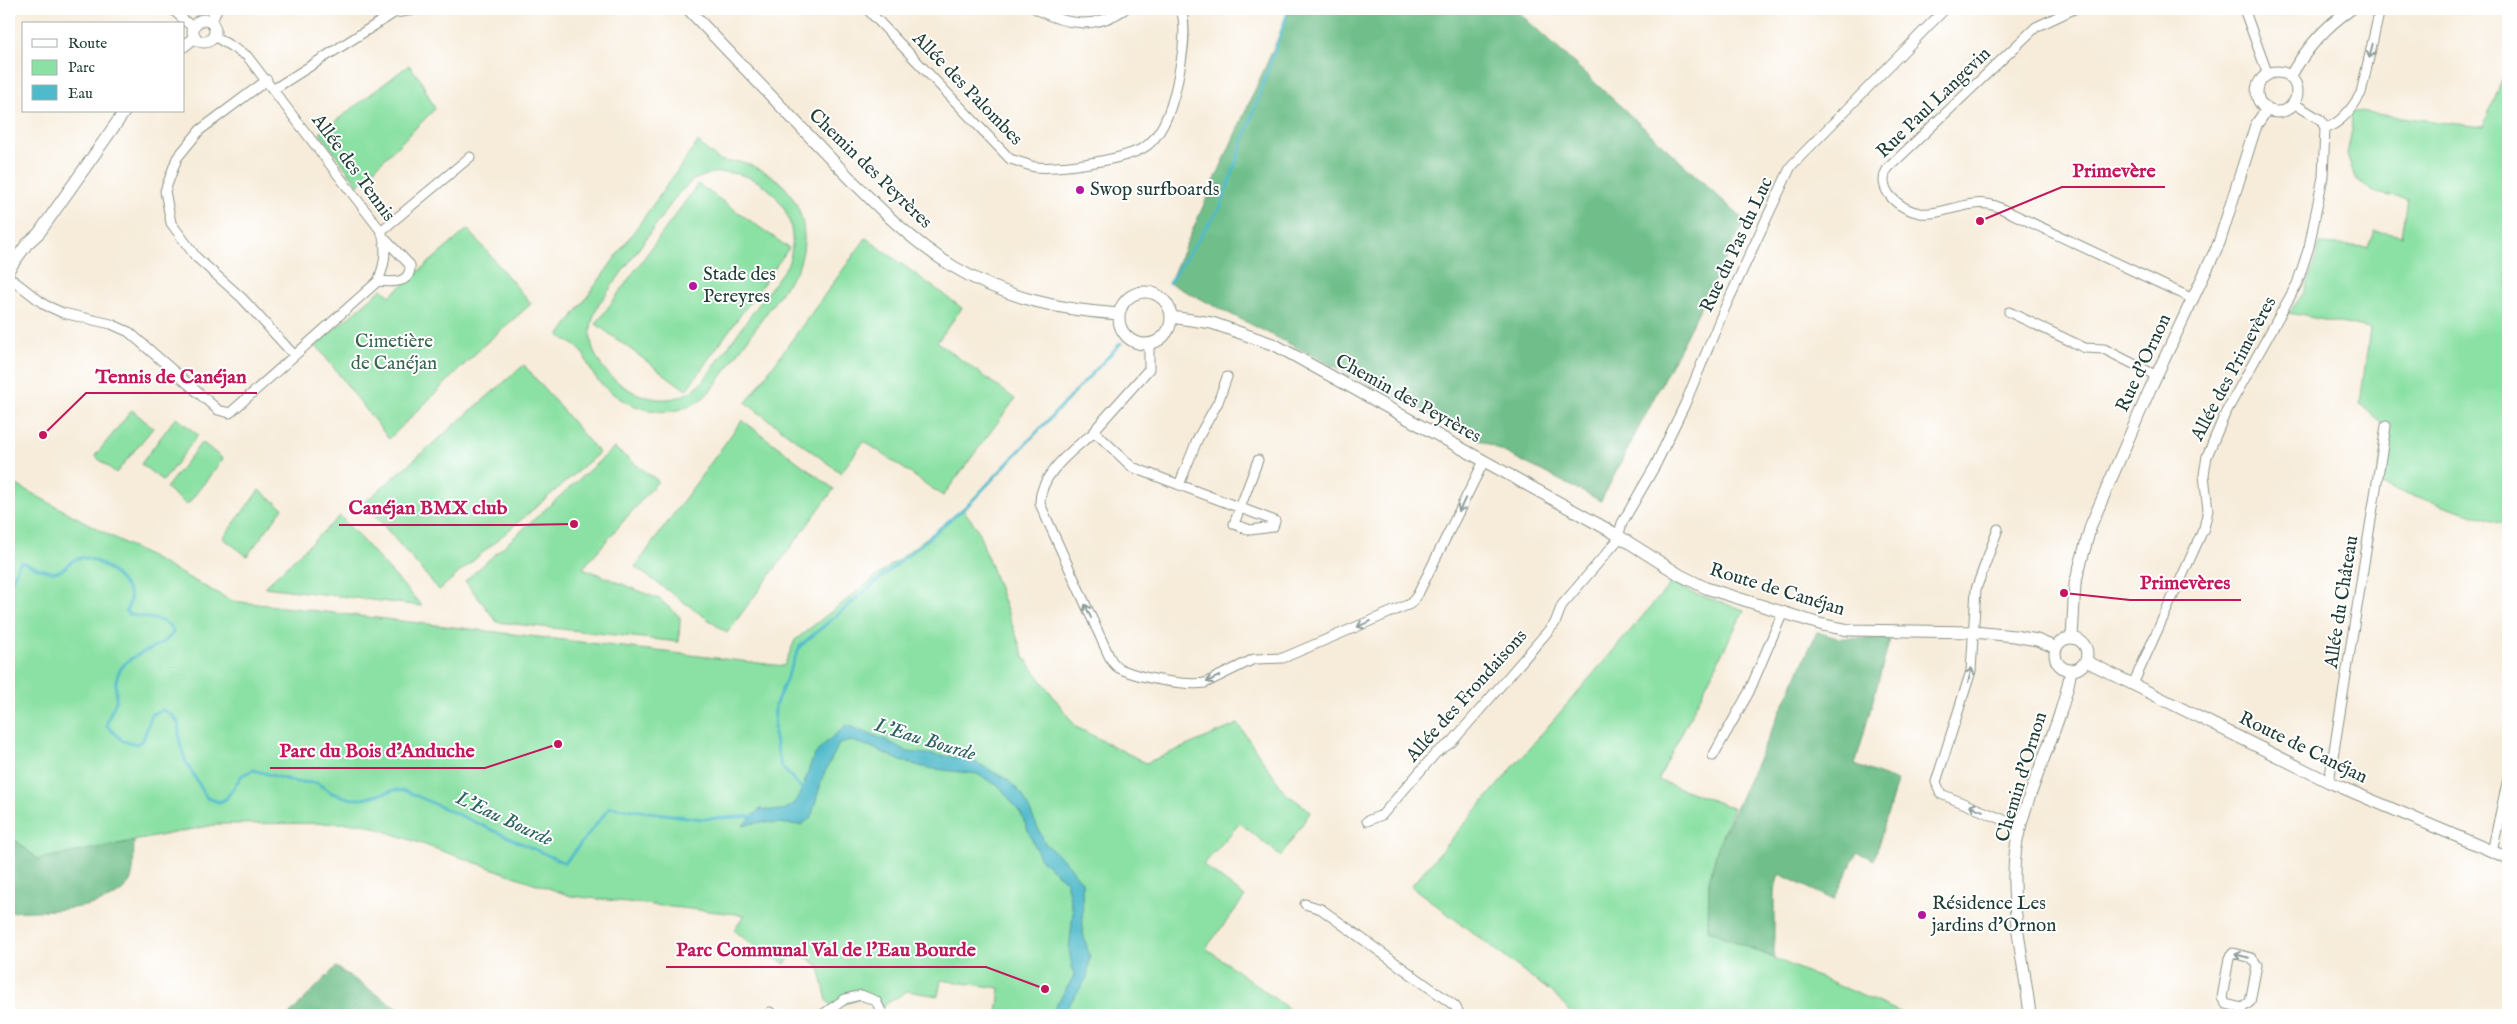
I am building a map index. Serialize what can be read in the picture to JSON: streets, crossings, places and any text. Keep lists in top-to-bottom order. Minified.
{"streets":{"street":["Allée des Palombes","Rue Paul Langevin","Allée des Tennis","Chemin des Peyrères","Rue du Pas du Luc","Rue d'Ornon","Allée des Primevères","Route de Canéjan","Allée du Château","Allée des Frondaisons","Chemin d'Ornon"]},"crossings":[["Rue Paul Langevin","Rue d'Ornon"],["Chemin des Peyrères","Rue du Pas du Luc"],["Chemin des Peyrères","Route de Canéjan"],["Chemin des Peyrères","Allée des Frondaisons"],["Rue du Pas du Luc","Route de Canéjan"],["Rue du Pas du Luc","Allée des Frondaisons"],["Rue d'Ornon","Route de Canéjan"],["Rue d'Ornon","Chemin d'Ornon"],["Allée des Primevères","Route de Canéjan"],["Route de Canéjan","Allée du Château"],["Route de Canéjan","Allée des Frondaisons"],["Route de Canéjan","Chemin d'Ornon"]],"water":["L'Eau Bourde"],"parks":["Cimetière de Canéjan"],"places":["Swop surfboards","Primevère","Stade des Pereyres","Tennis de Canéjan","Canéjan BMX club","Primevères","Parc du Bois d'Anduche","Résidence Les jardins d'Ornon","Parc Communal Val de l'Eau Bourde"],"legend":["Route","Parc","Eau"]}
